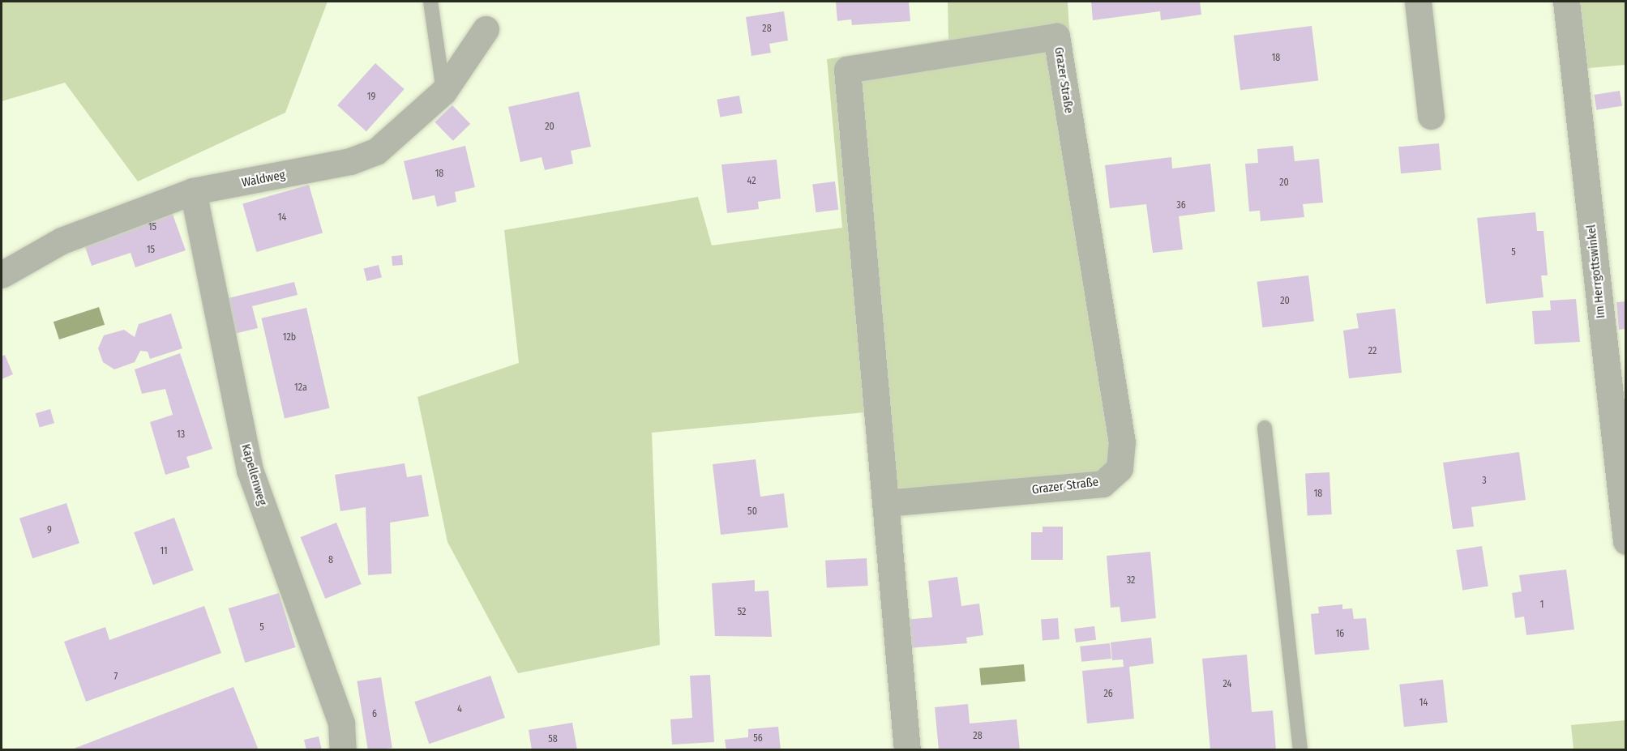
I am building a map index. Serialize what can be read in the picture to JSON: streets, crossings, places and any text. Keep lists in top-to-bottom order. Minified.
{"streets":{"street":["Grazer Straße","Waldweg","Im Herrgottswinkel","Kapellenweg"]},"crossings":[["Waldweg","Kapellenweg"]],"house_numbers":["28","18","19","20","18","42","20","36","14","15","15","5","20","12b","22","12a","13","3","18","50","9","11","8","32","1","52","5","16","7","24","26","14","4","6","28","56","58"]}
